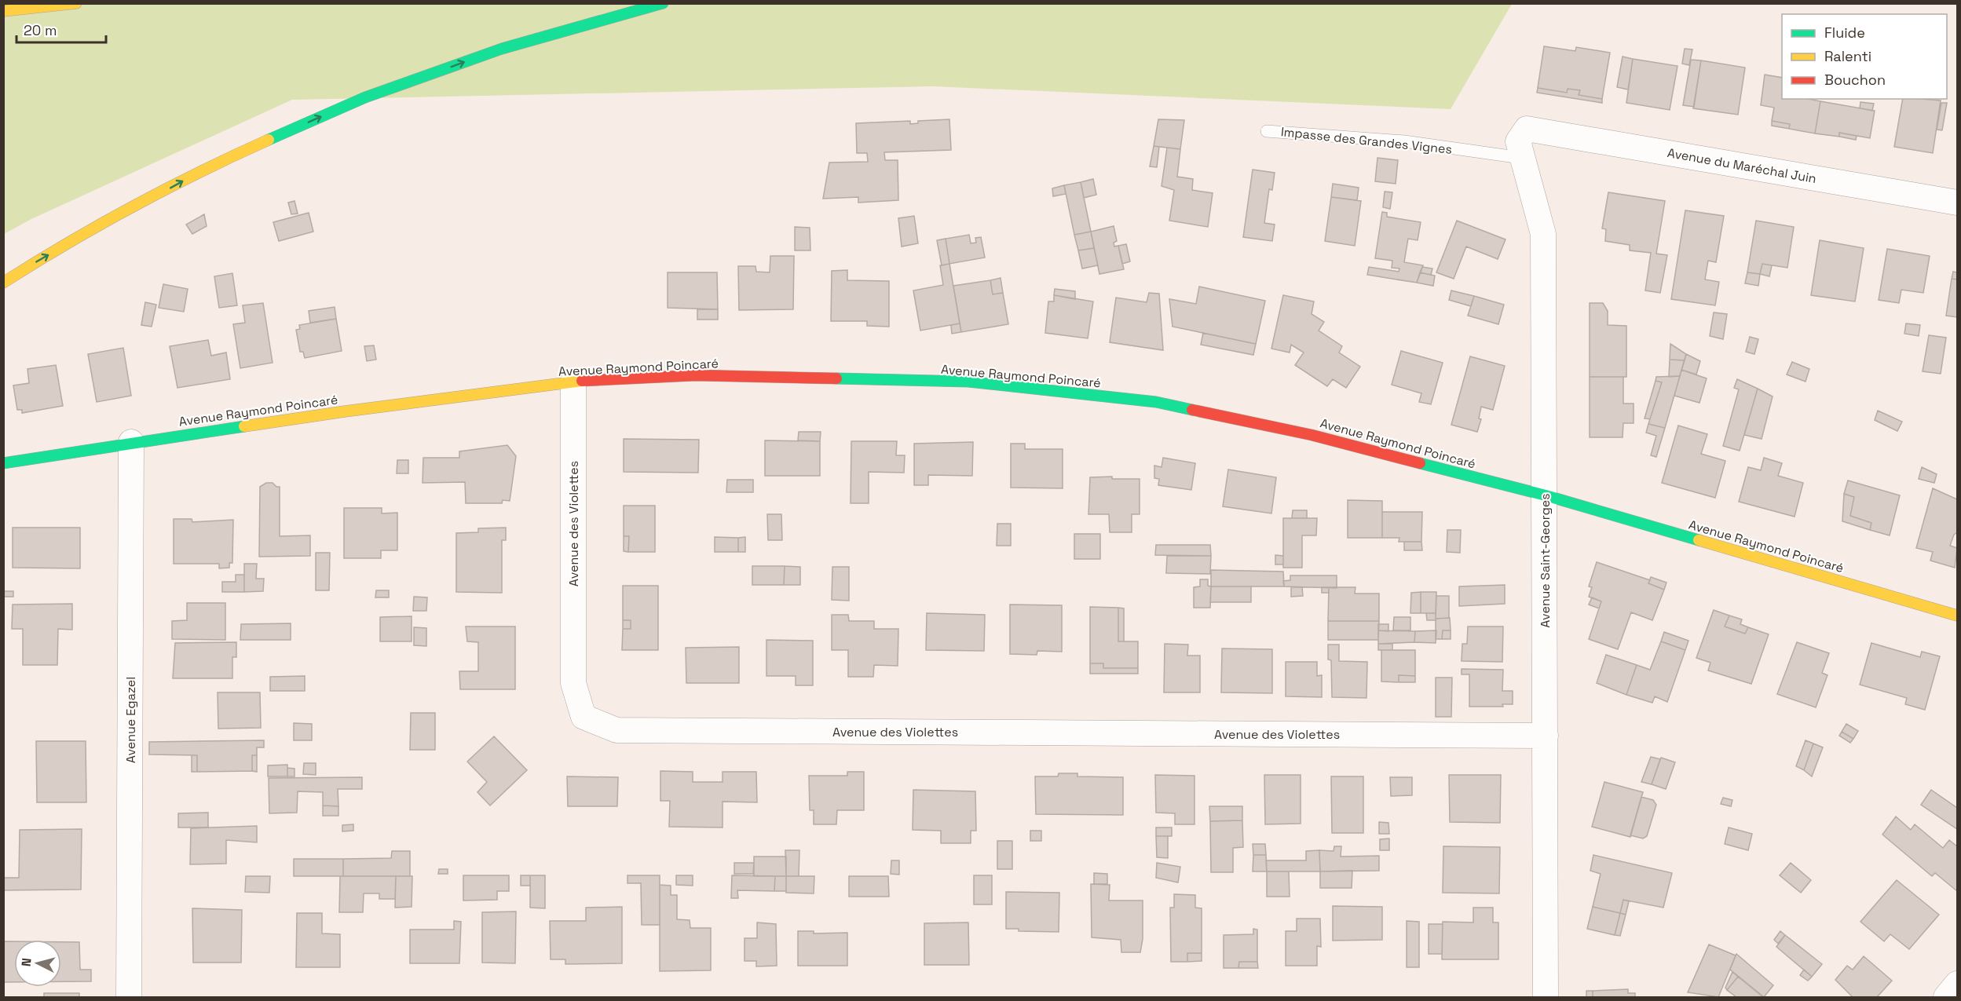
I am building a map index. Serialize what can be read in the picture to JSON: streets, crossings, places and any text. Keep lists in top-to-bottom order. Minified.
{"streets":{"main road":["Avenue Raymond Poincaré"],"street":["Avenue du Maréchal Juin","Avenue des Violettes","Avenue Saint-Georges","Avenue Egazel"],"lane":["Impasse des Grandes Vignes"]},"crossings":[["Impasse des Grandes Vignes","Avenue Saint-Georges"],["Avenue du Maréchal Juin","Avenue Saint-Georges"],["Avenue Raymond Poincaré","Avenue des Violettes"],["Avenue Raymond Poincaré","Avenue Saint-Georges"],["Avenue Raymond Poincaré","Avenue Egazel"],["Avenue des Violettes","Avenue Saint-Georges"]],"legend":["Fluide","Ralenti","Bouchon"],"scale_bar":"20 m","north":"left"}
